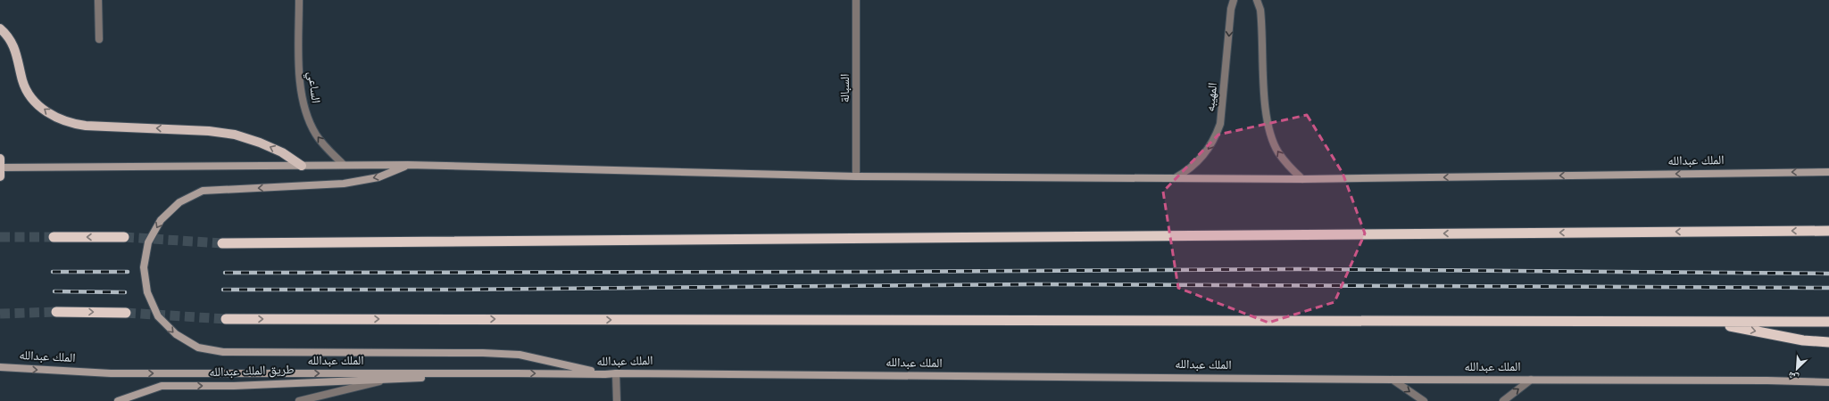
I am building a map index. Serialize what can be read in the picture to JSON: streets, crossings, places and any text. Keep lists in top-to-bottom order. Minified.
{"streets":{"main road":["الملك عبدالله","طريق الملك عبدالله"],"street":["الساعي","السبالة","المهيبه"]},"crossings":[["الساعي","الملك عبدالله"],["السبالة","الملك عبدالله"],["المهيبه","الملك عبدالله"],["الملك عبدالله","طريق الملك عبدالله"]],"one_way":["الساعي","المهيبه","طريق الملك عبدالله"],"north":"bottom left"}
